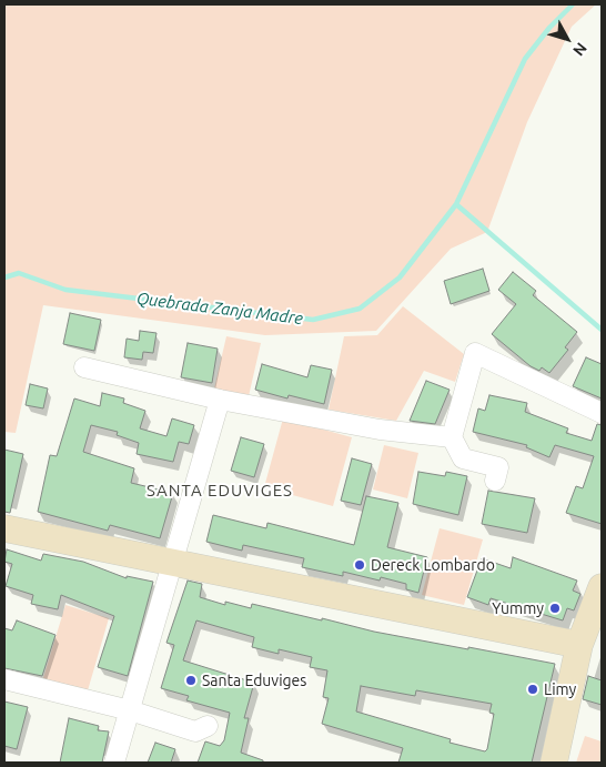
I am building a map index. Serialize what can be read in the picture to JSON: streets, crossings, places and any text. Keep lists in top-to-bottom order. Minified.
{"districts":["SANTA EDUVIGES"],"water":["Quebrada Zanja Madre"],"places":["Dereck Lombardo","Yummy","Santa Eduviges","Limy"],"north":"bottom right"}
